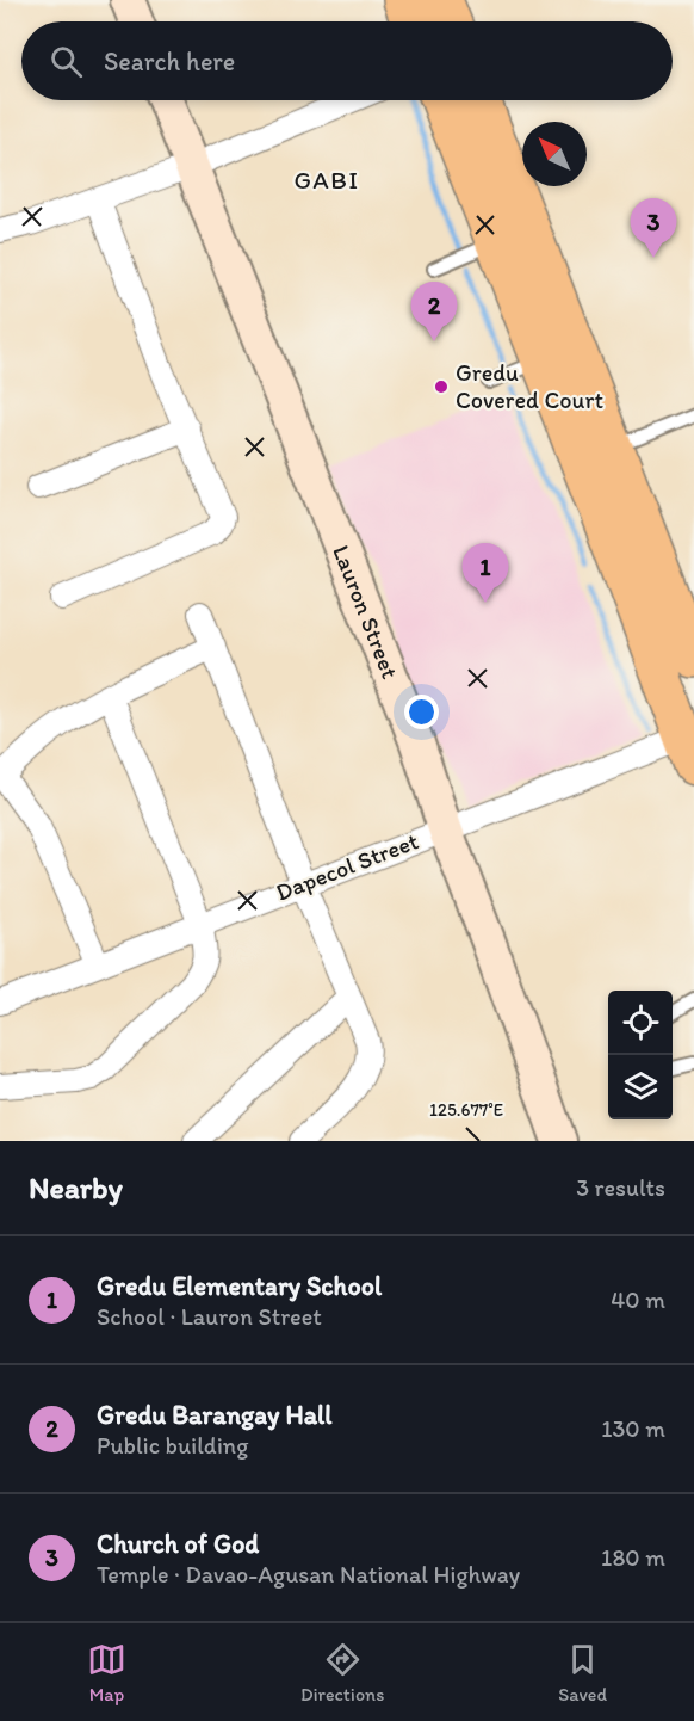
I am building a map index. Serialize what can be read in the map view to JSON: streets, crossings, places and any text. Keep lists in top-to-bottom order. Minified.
{"streets":{"street":["Lauron Street","Dapecol Street"]},"crossings":[["Lauron Street","Dapecol Street"]],"districts":["GABI"],"places":["Gredu Covered Court"],"north":"top left","page":{"search":"Search here","pins":["3","2","1"],"heading":["Nearby","3 results"],"list":[{"mark":"1","name":"Gredu Elementary School","note":"School · Lauron Street","value":"40 m"},{"mark":"2","name":"Gredu Barangay Hall","note":"Public building","value":"130 m"},{"mark":"3","name":"Church of God","note":"Temple · Davao-Agusan National Highway","value":"180 m"}],"nav":["Map","Directions","Saved"]},"coordinates":["125.677°E"]}
